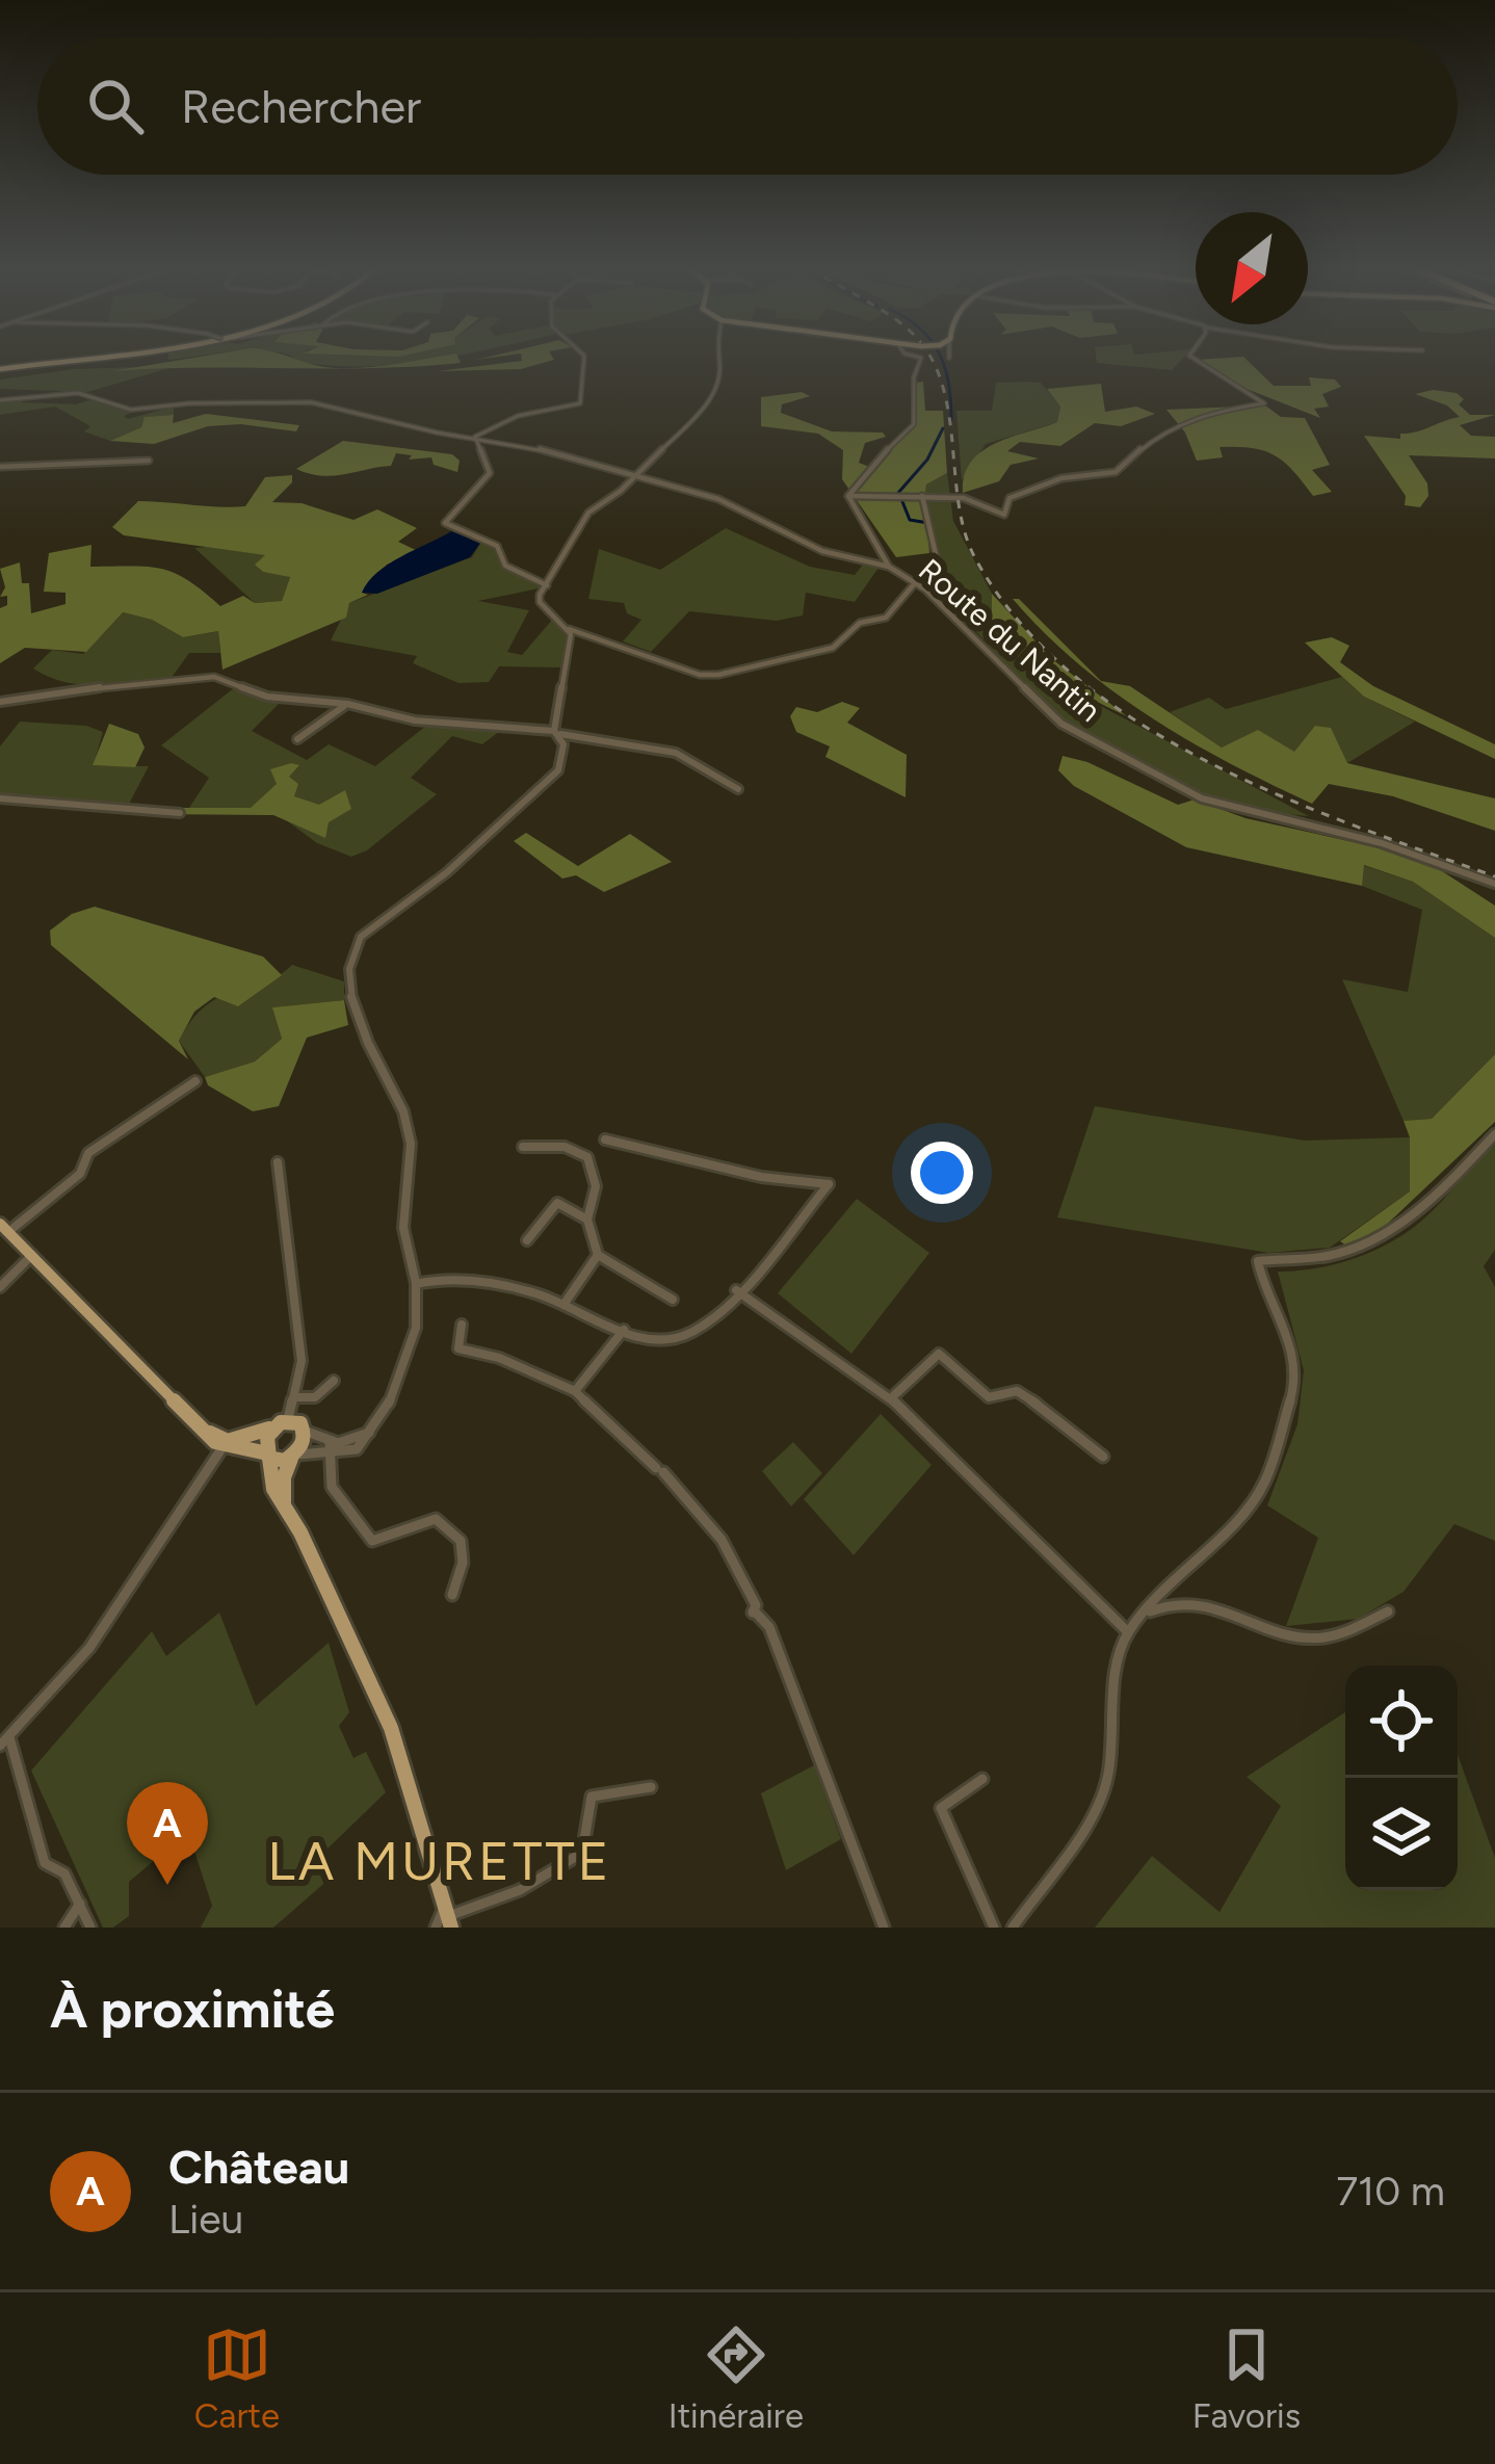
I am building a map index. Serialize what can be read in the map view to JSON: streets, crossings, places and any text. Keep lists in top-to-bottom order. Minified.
{"streets":{"street":["Route du Nantin"]},"districts":["LA MURETTE"],"north":"bottom left","page":{"search":"Rechercher","pins":"A","heading":"À proximité","list":[{"mark":"A","name":"Château","note":"Lieu","value":"710 m"}],"nav":["Carte","Itinéraire","Favoris"]}}
